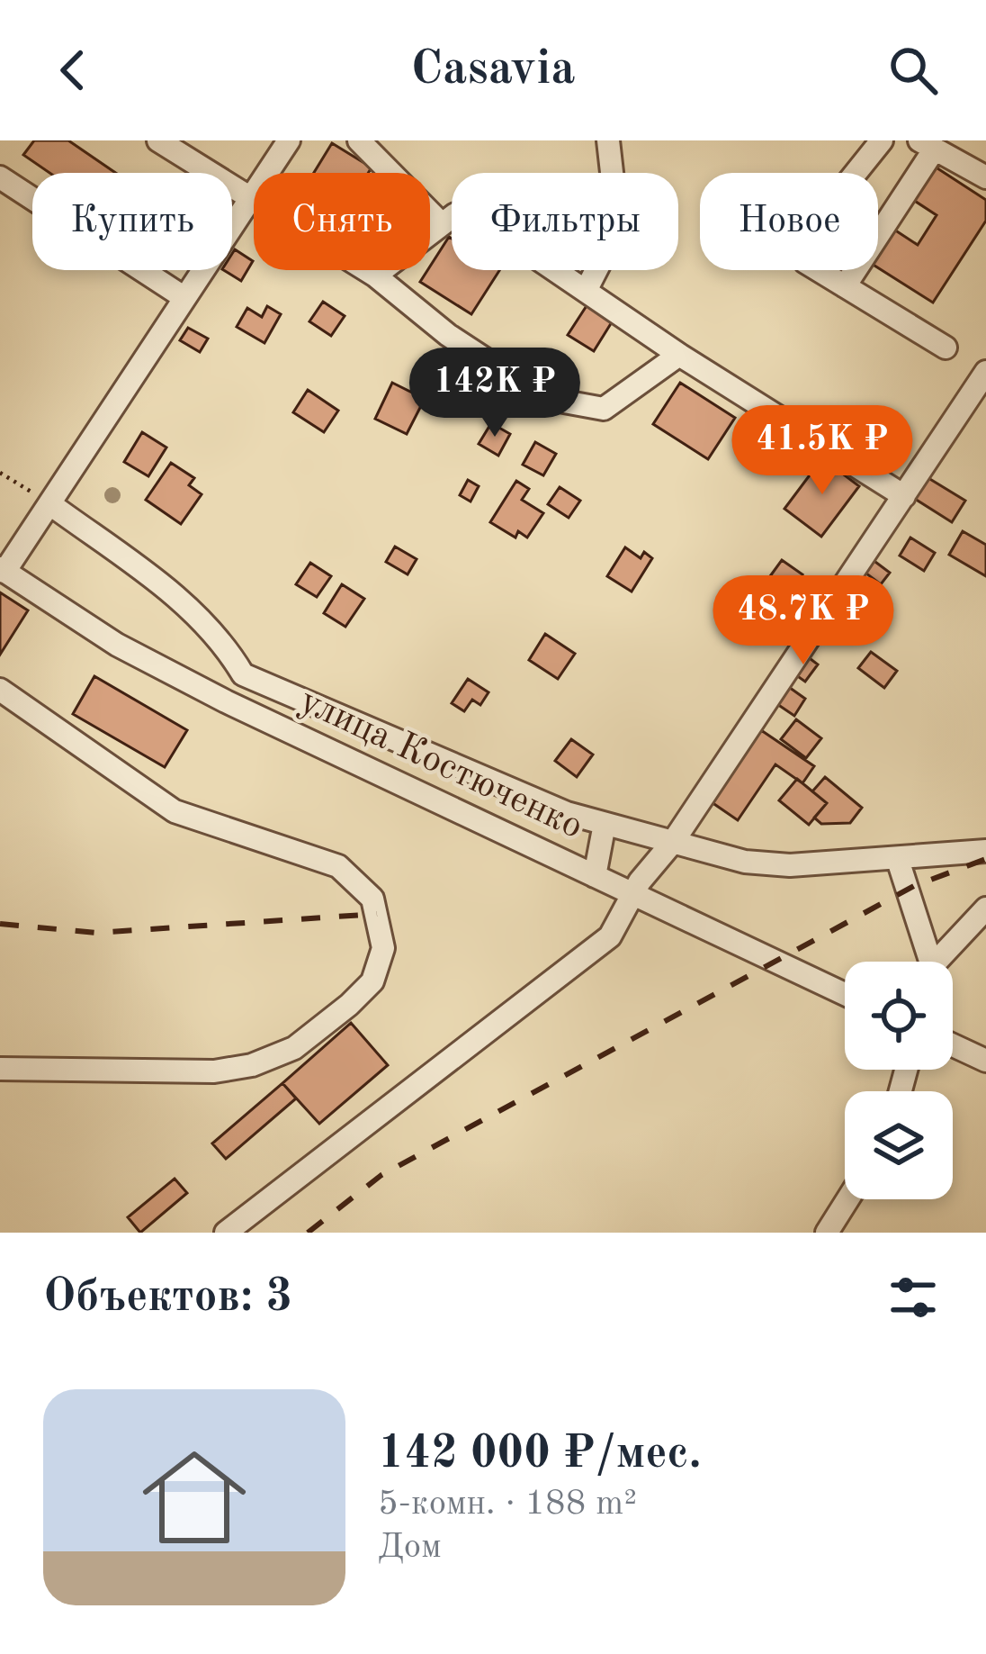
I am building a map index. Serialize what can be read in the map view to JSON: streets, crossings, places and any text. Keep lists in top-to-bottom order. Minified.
{"streets":{"street":["улица Костюченко"]},"page":{"header":"Casavia","chip":["Купить","Снять","Фильтры","Новое"],"price":["142K ₽","41.5K ₽","48.7K ₽"],"heading":"Объектов: 3","list":[{"name":"142 000 ₽/мес.","note":"5-комн. · 188 m² · Дом"}]}}
